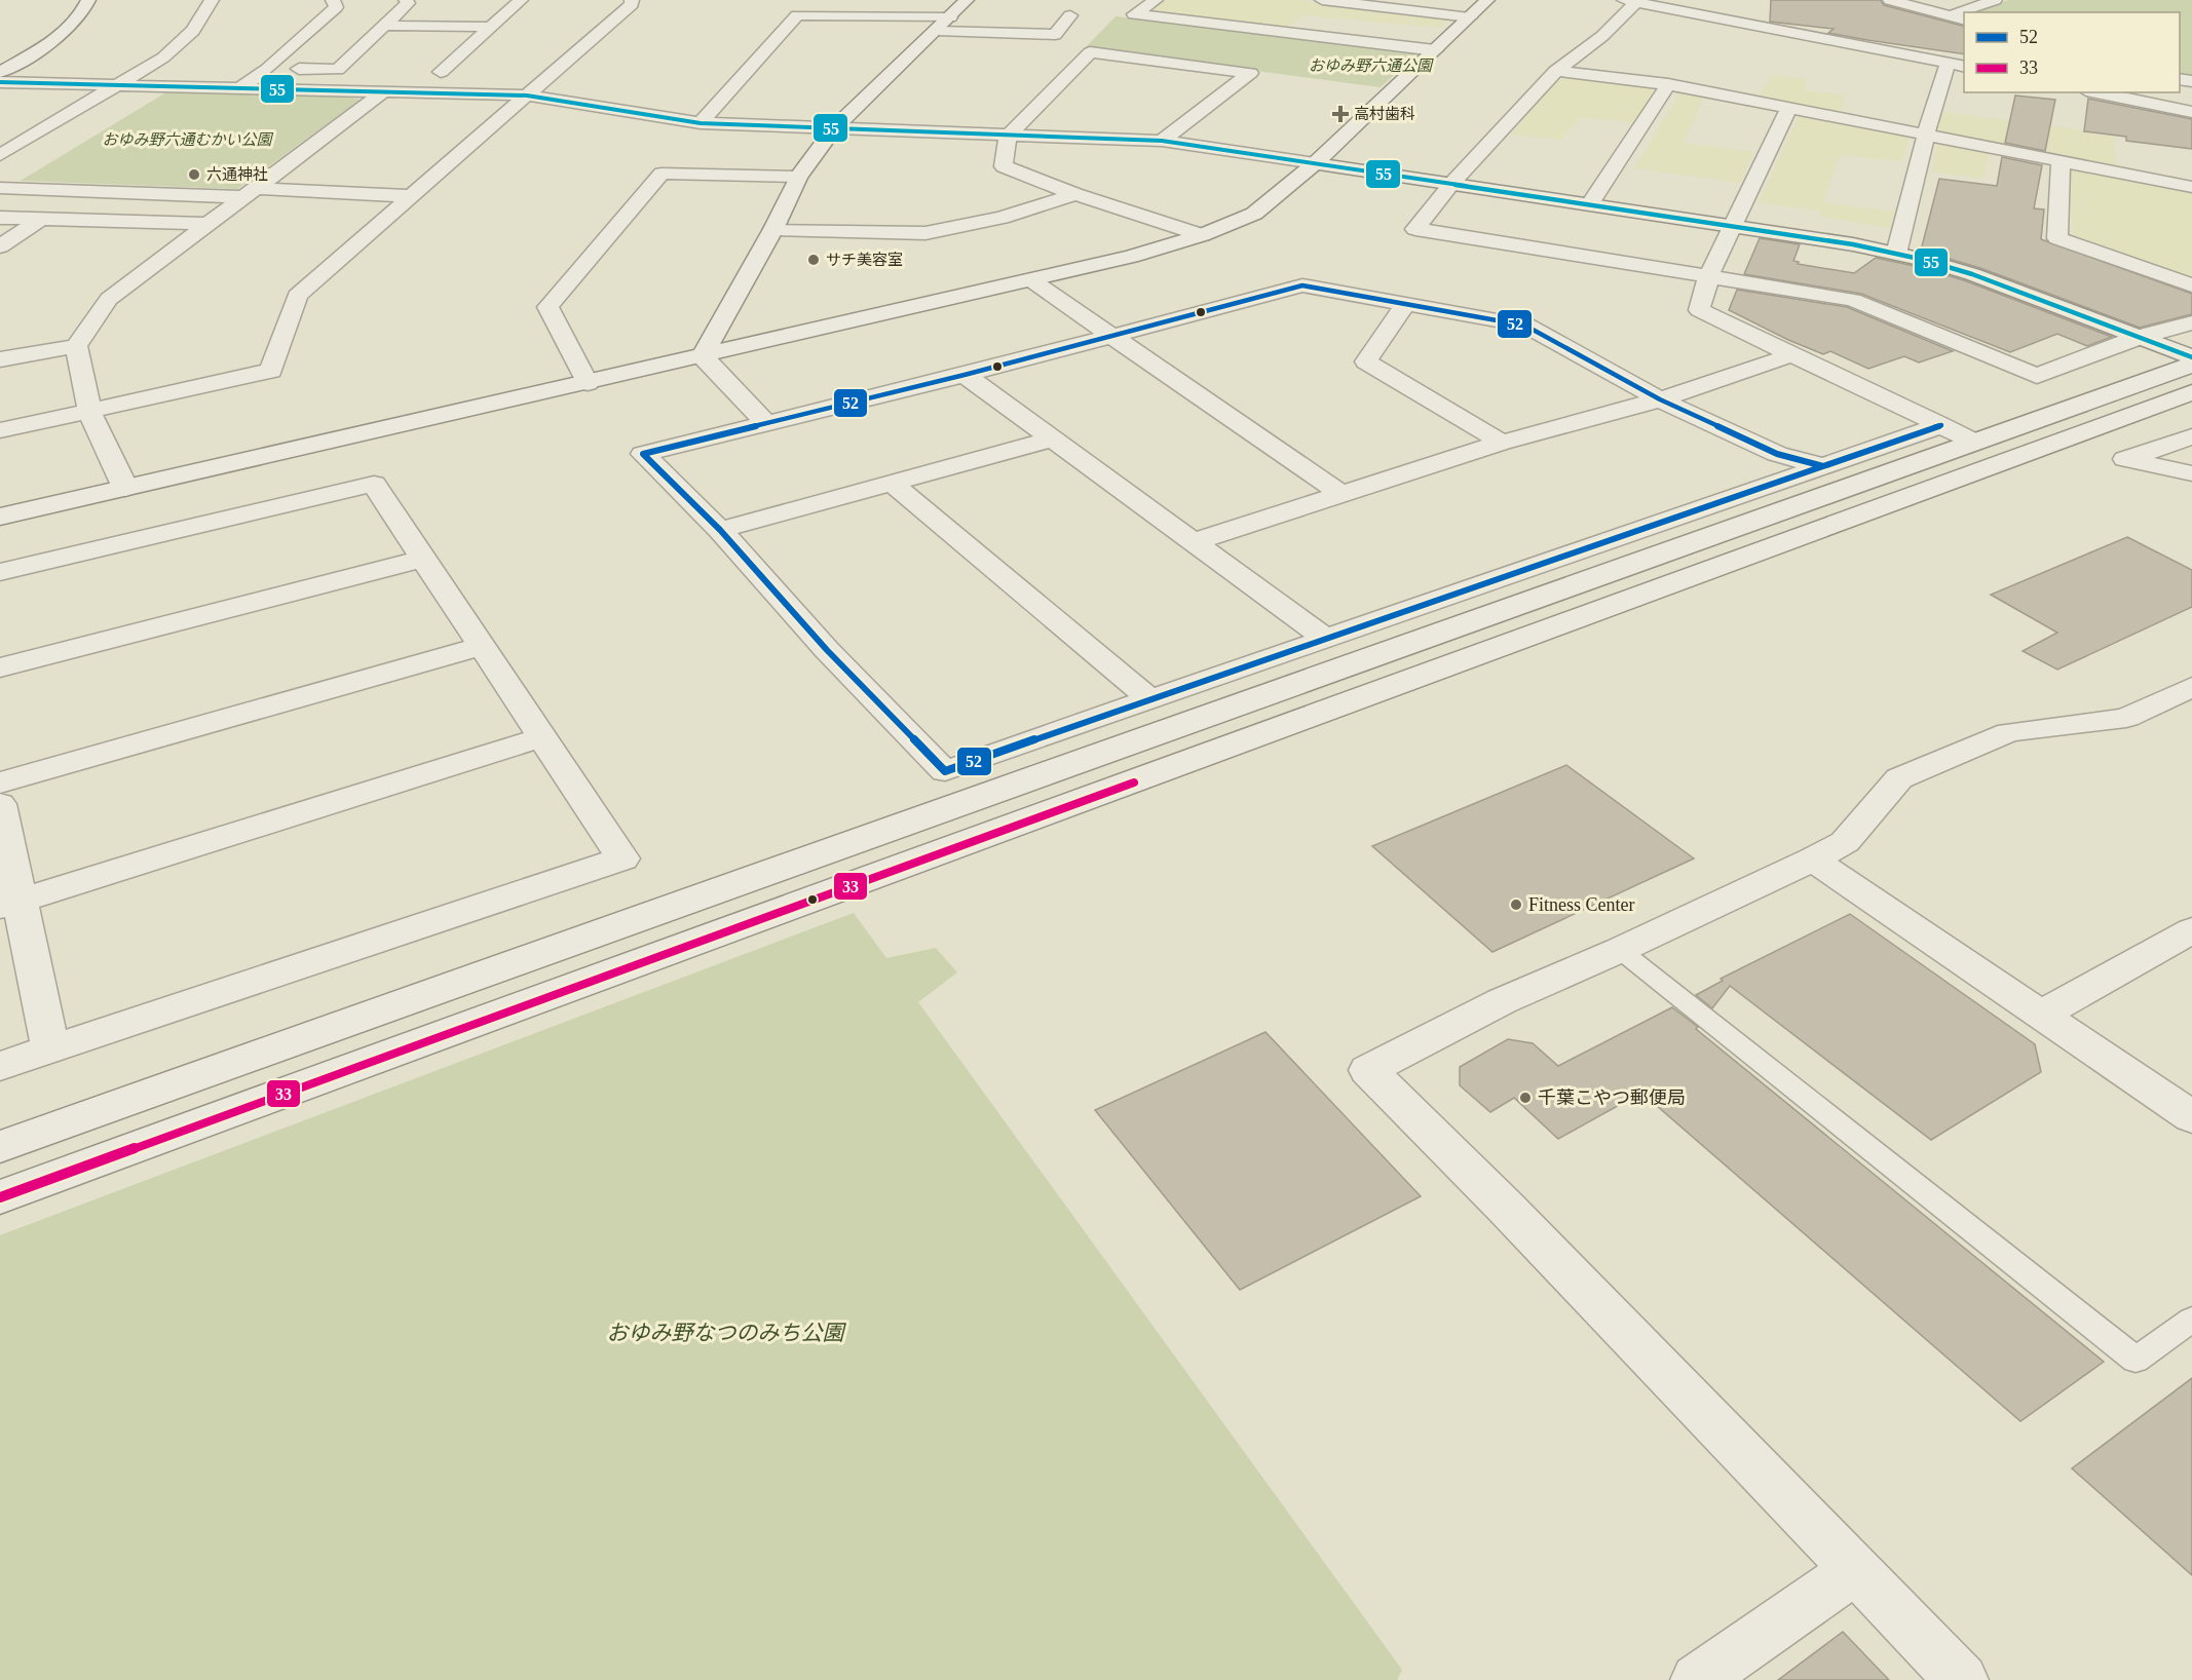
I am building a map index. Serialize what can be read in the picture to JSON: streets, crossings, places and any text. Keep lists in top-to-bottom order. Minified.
{"parks":["おゆみ野六通公園","おゆみ野六通むかい公園","おゆみ野なつのみち公園"],"places":{"health":["高村歯科"],"other":["六通神社","サチ美容室","Fitness Center","千葉こやつ郵便局"]},"lines":["transit line 55","transit line 52","transit line 33"],"legend":["52","33"]}
